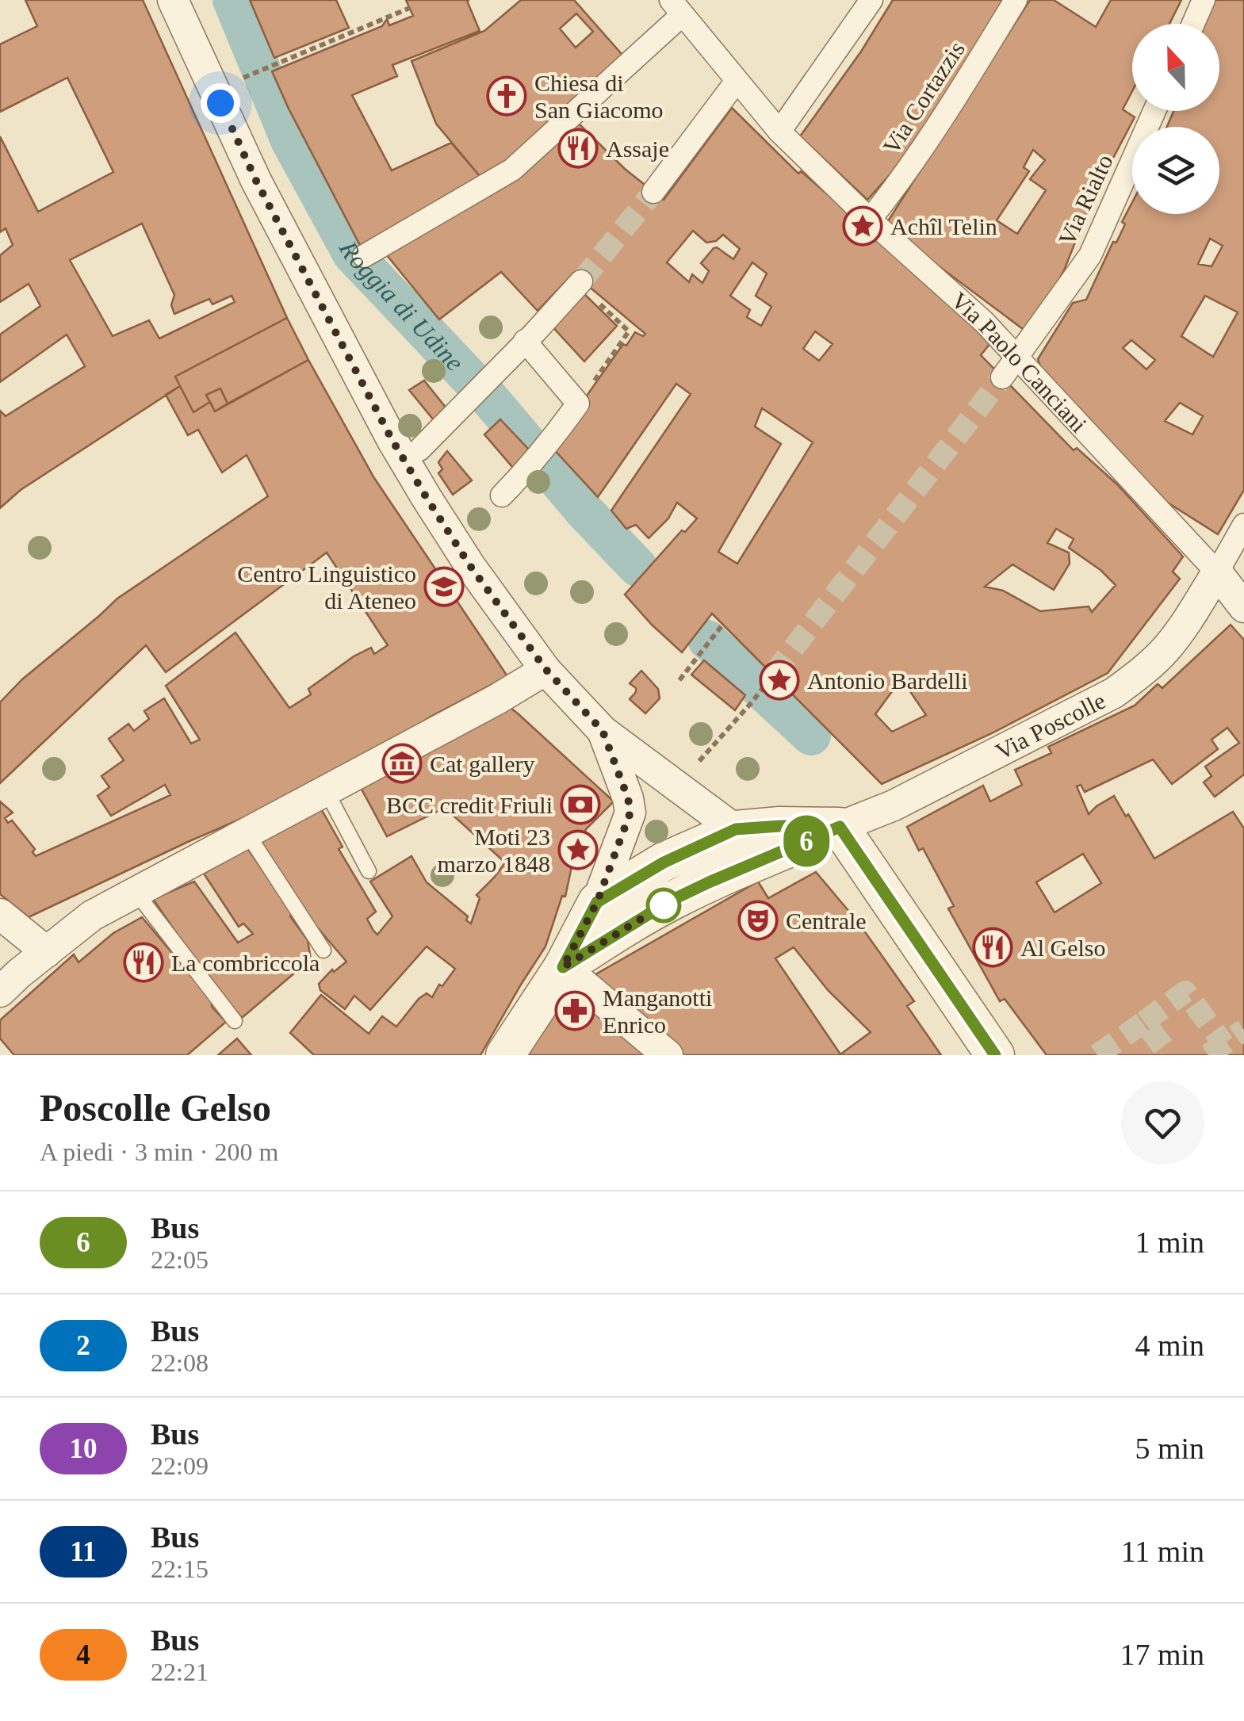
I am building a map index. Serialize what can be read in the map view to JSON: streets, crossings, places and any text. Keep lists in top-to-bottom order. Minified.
{"streets":{"street":["Via Cortazzis","Via Rialto","Via Paolo Canciani","Via Poscolle"]},"crossings":[["Via Cortazzis","Via Paolo Canciani"],["Via Rialto","Via Paolo Canciani"],["Via Paolo Canciani","Via Poscolle"]],"water":["Roggia di Udine"],"places":{"church":["Chiesa di San Giacomo"],"restaurant":["Assaje","Al Gelso","La combriccola"],"place":["Achîl Telin","Antonio Bardelli","Moti 23 marzo 1848"],"school or university":["Centro Linguistico di Ateneo"],"museum":["Cat gallery"],"bank":["BCC credit Friuli"],"theatre":["Centrale"],"pharmacy":["Manganotti Enrico"]},"lines":["bus line 6"],"north":"top","page":{"on_map":"6","heading":["Poscolle Gelso","A piedi · 3 min · 200 m"],"list":[{"mark":"6","name":"Bus","note":"22:05","value":"1 min"},{"mark":"2","name":"Bus","note":"22:08","value":"4 min"},{"mark":"10","name":"Bus","note":"22:09","value":"5 min"},{"mark":"11","name":"Bus","note":"22:15","value":"11 min"},{"mark":"4","name":"Bus","note":"22:21","value":"17 min"}]}}
